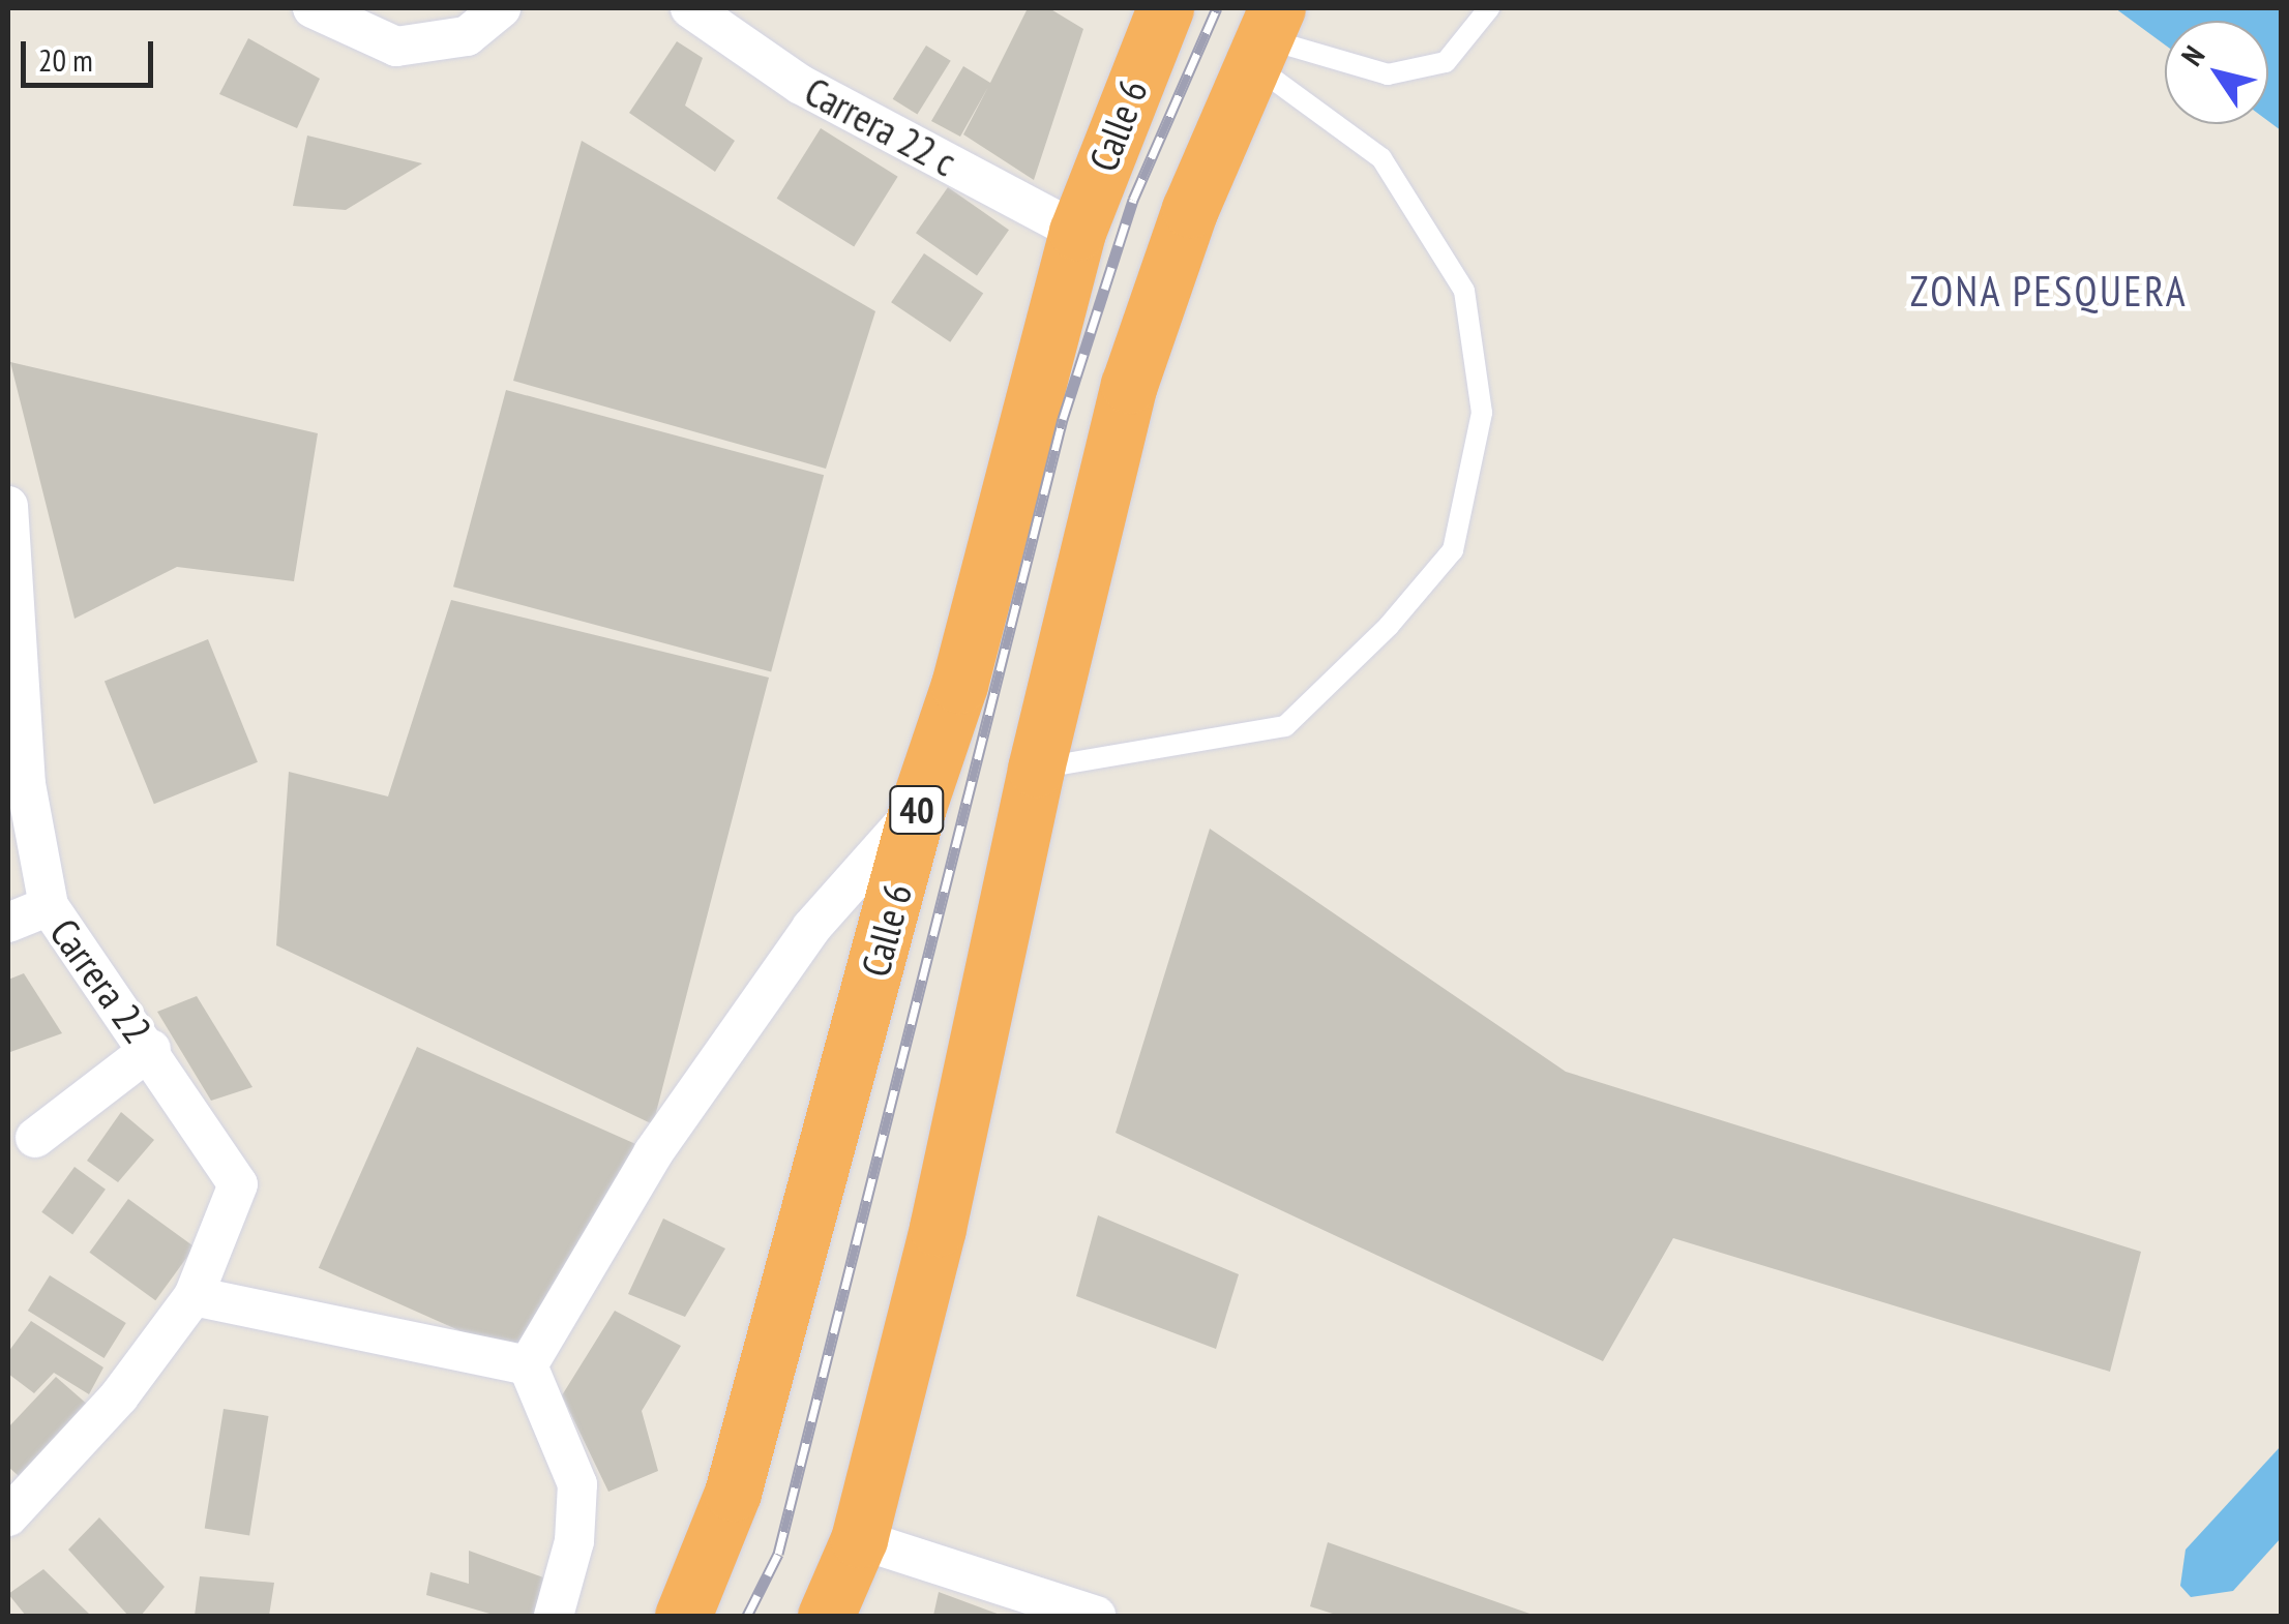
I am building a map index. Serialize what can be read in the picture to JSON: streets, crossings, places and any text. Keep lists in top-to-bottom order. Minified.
{"streets":{"highway":["Calle 6","40"],"street":["Carrera 22 c","Carrera 22"]},"crossings":[["Calle 6","Carrera 22 c"]],"districts":["ZONA PESQUERA"],"scale_bar":"20 m","north":"top left"}
